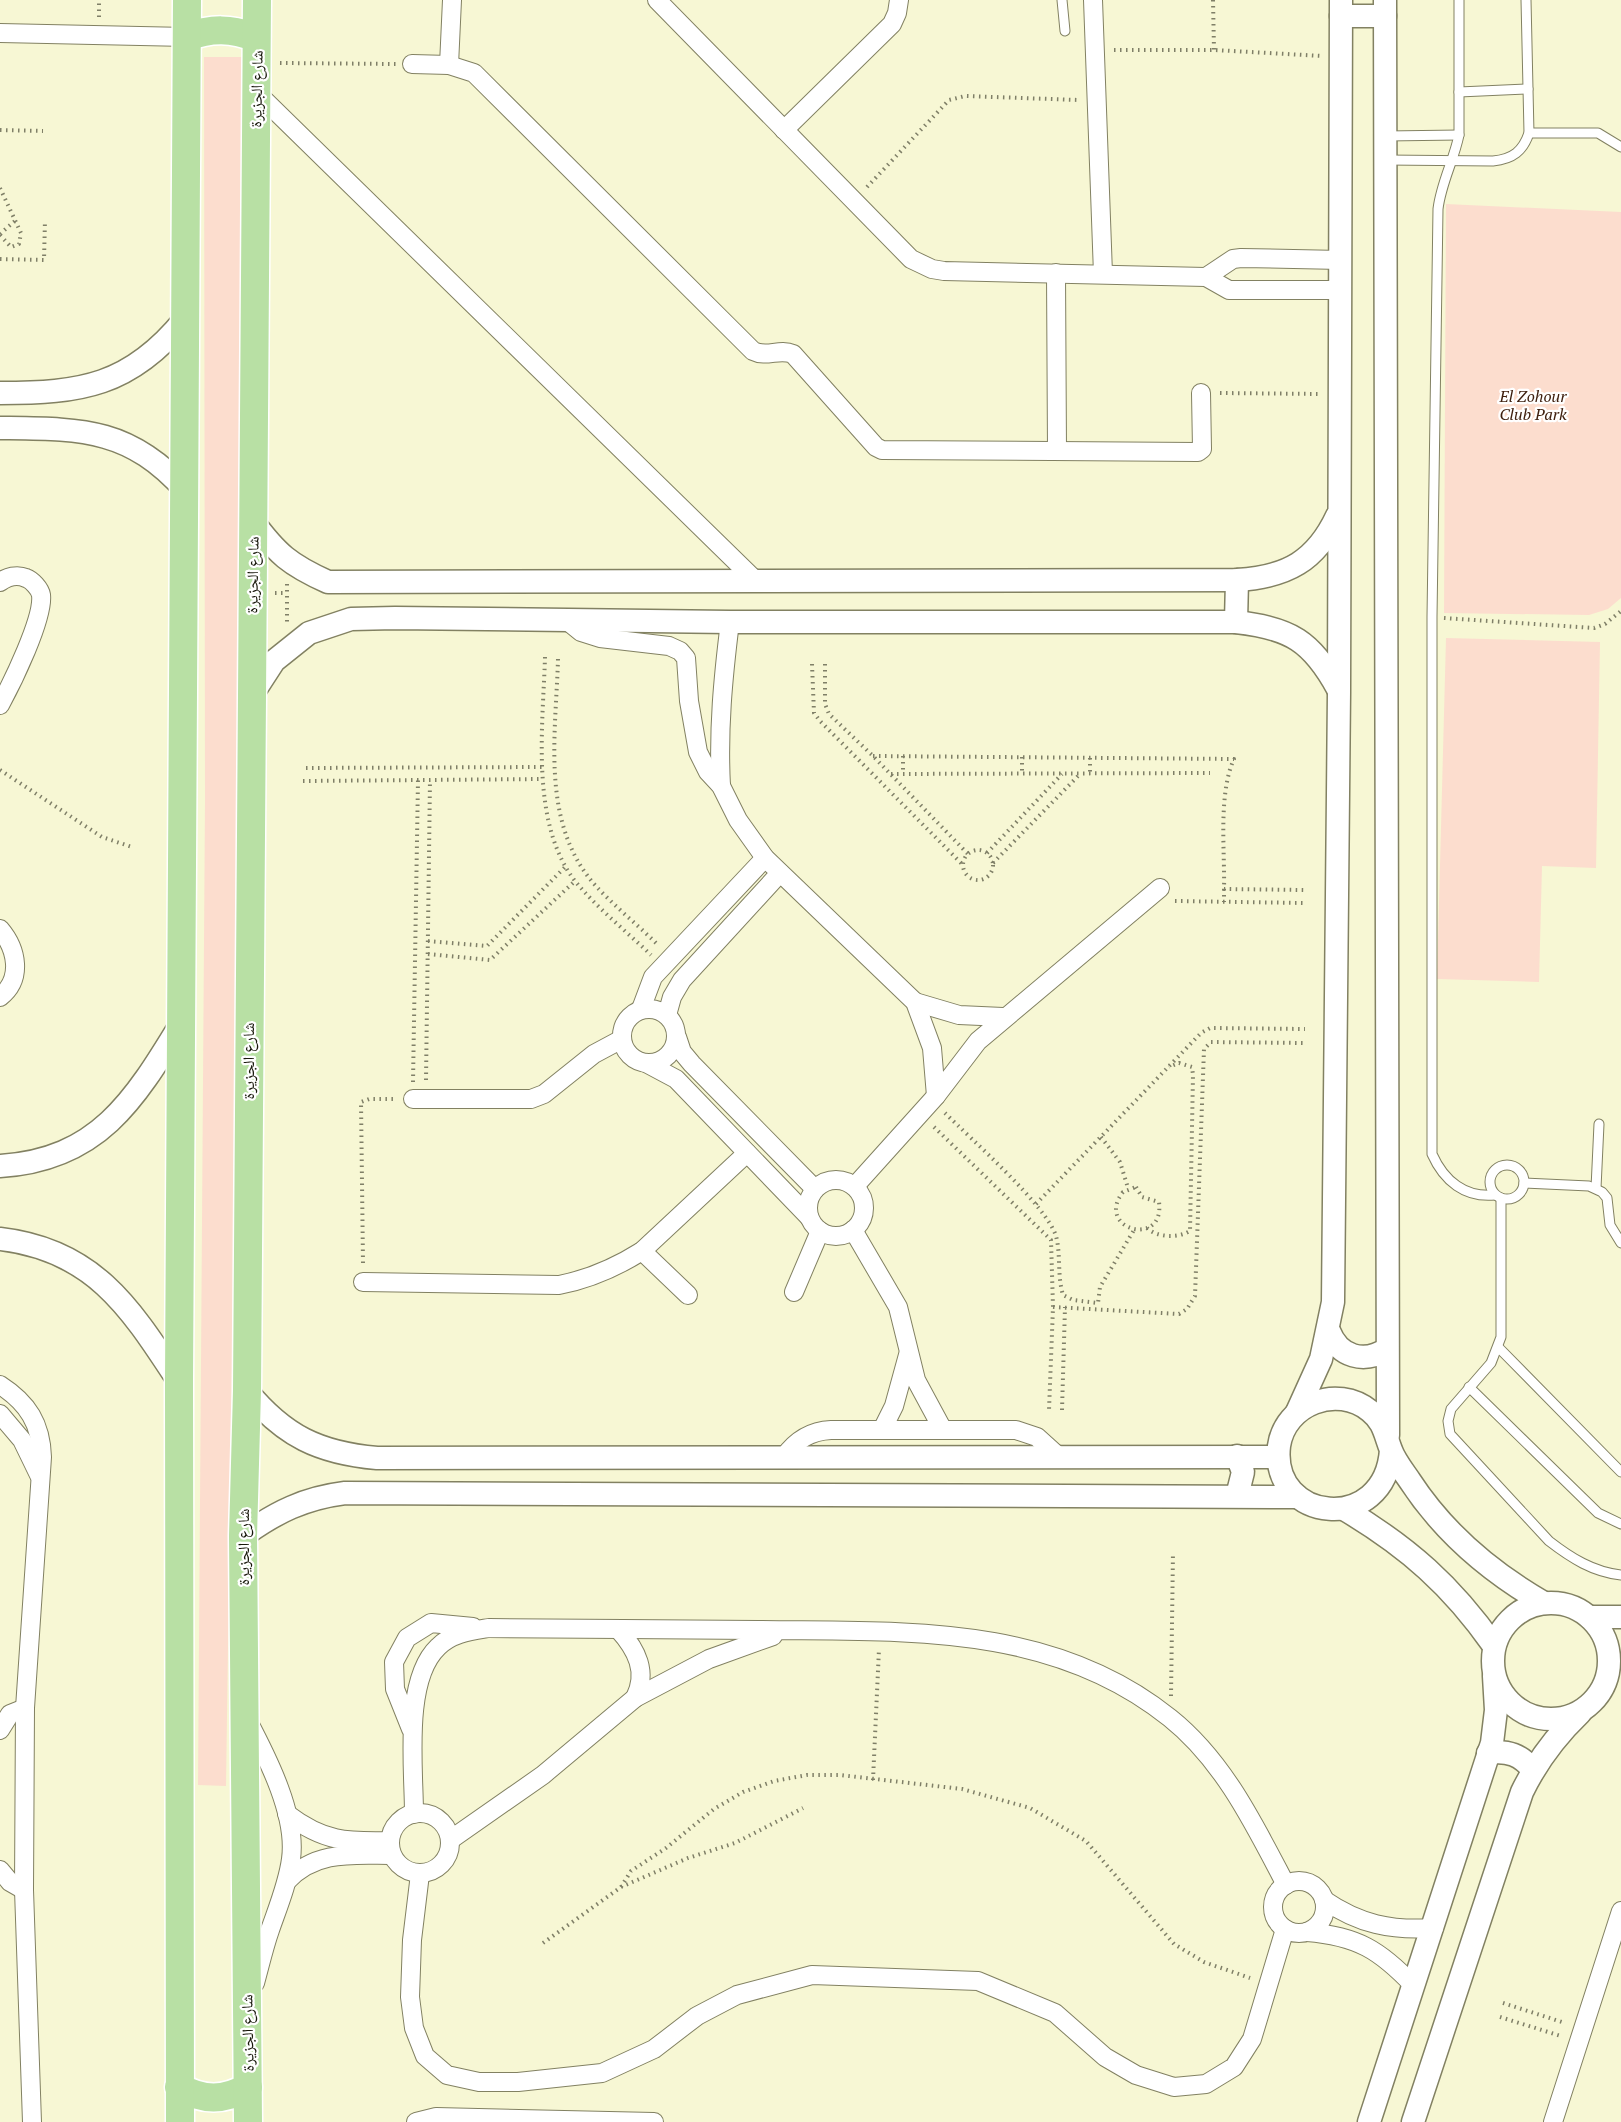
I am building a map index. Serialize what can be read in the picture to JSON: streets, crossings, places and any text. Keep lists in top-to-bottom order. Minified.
{"streets":{"main road":["شارع الجزيرة"]},"parks":["El Zohour Club Park"]}
